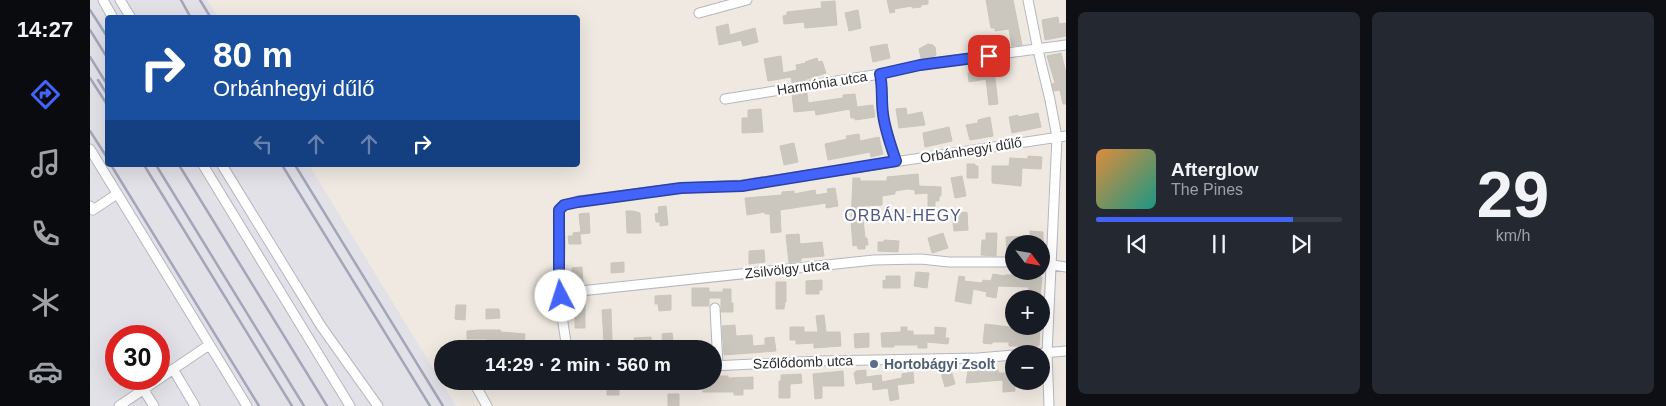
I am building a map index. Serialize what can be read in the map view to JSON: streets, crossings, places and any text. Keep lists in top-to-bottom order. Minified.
{"streets":{"street":["Harmónia utca","Orbánhegyi dűlő","Zsilvölgy utca","Szőlődomb utca"]},"crossings":[["Orbánhegyi dűlő","Zsilvölgy utca"]],"districts":["ORBÁN-HEGY"],"places":["Hortobágyi Zsolt"],"north":"bottom right","page":{"tabs":"14:27","tile":["29","km/h"],"turn":["80 m","Orbánhegyi dűlő"],"song":["Afterglow","The Pines"],"map_buttons":["+","−"],"limit":"30","trip":"14:29 · 2 min · 560 m"}}
